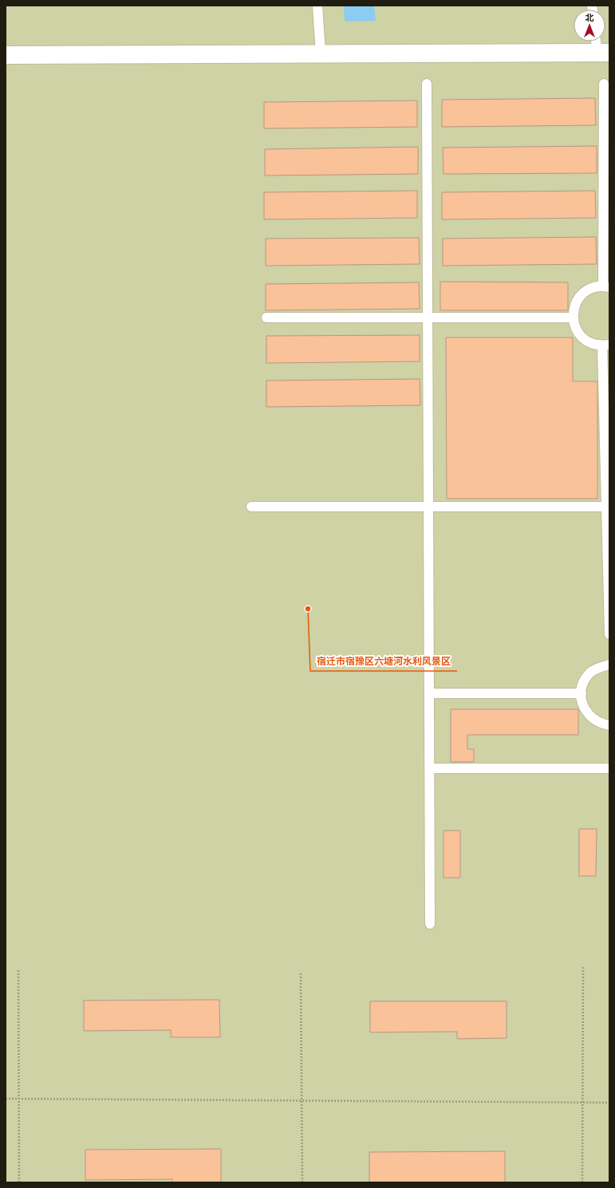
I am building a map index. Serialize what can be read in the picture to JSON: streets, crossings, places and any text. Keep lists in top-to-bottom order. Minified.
{"places":["宿迁市宿豫区六塘河水利风景区"],"north":"top"}
